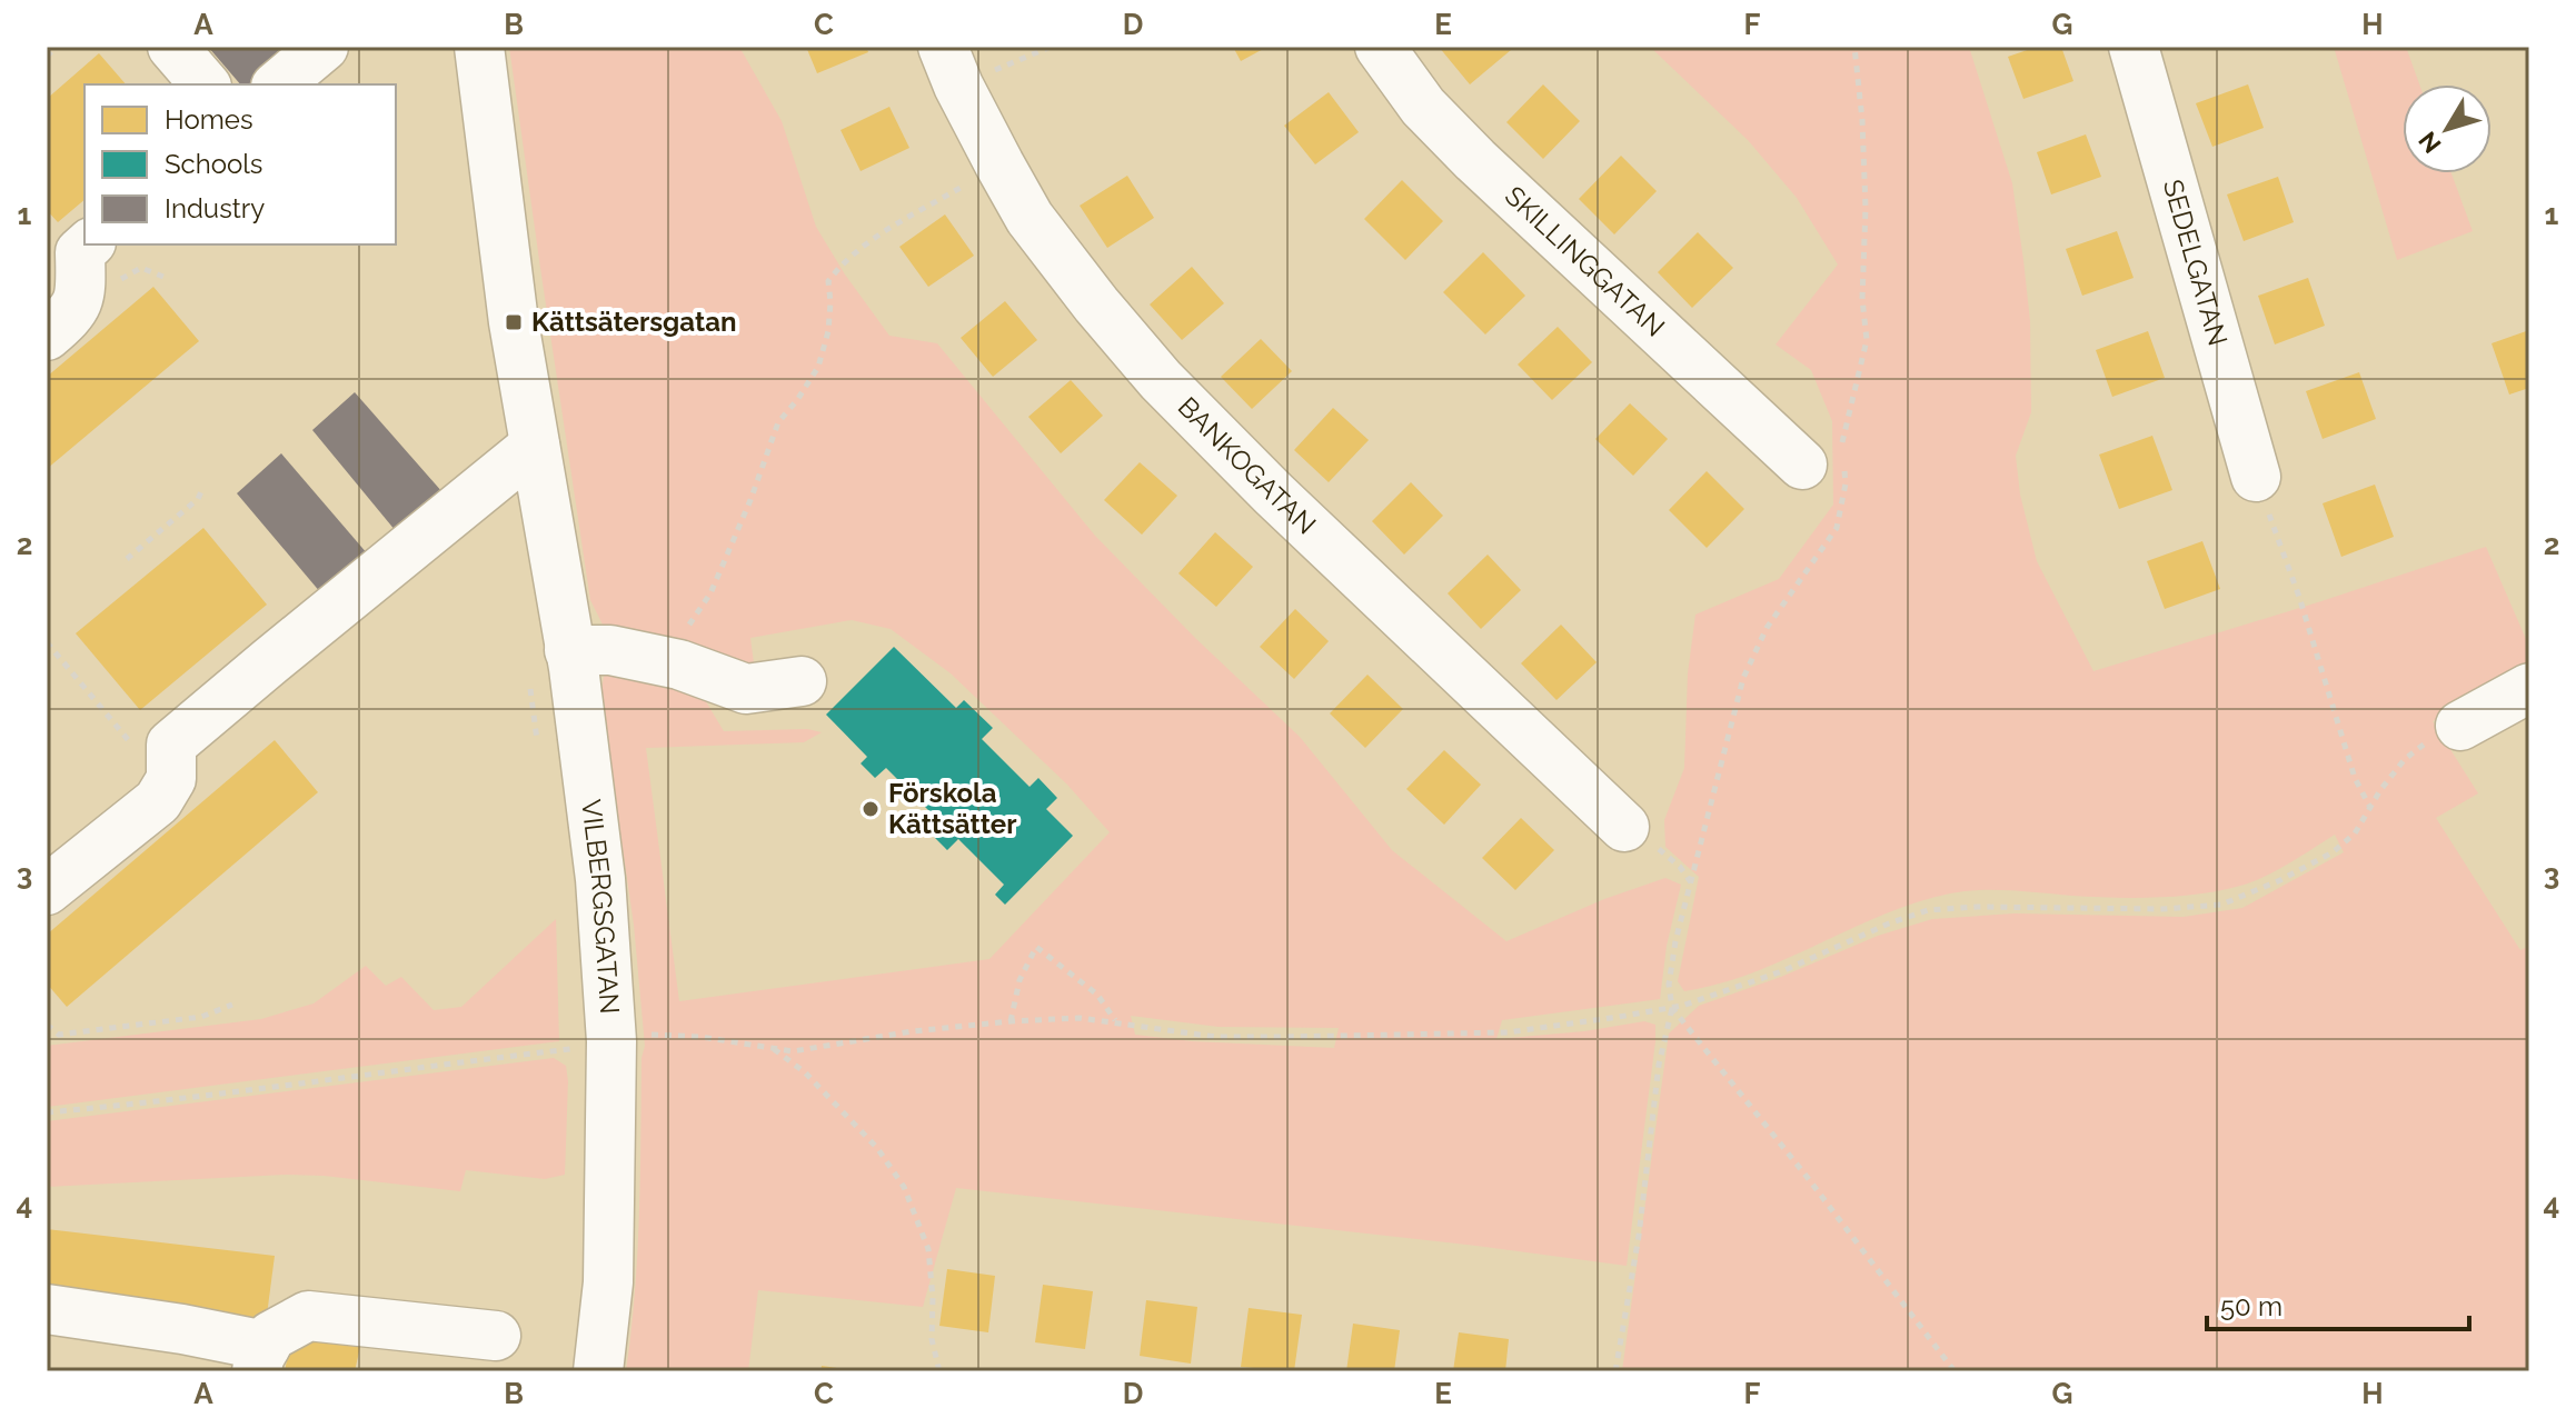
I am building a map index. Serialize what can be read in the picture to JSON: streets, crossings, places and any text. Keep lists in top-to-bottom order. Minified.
{"streets":{"street":["SKILLINGGATAN","SEDELGATAN","BANKOGATAN","VILBERGSGATAN"]},"places":{"transit":["Kättsätersgatan"],"other":["Förskola Kättsätter"]},"legend":["Homes","Schools","Industry"],"scale_bar":"50 m","north":"bottom left","grid":{"columns":["A","B","C","D","E","F","G","H"],"rows":["1","2","3","4"]}}
